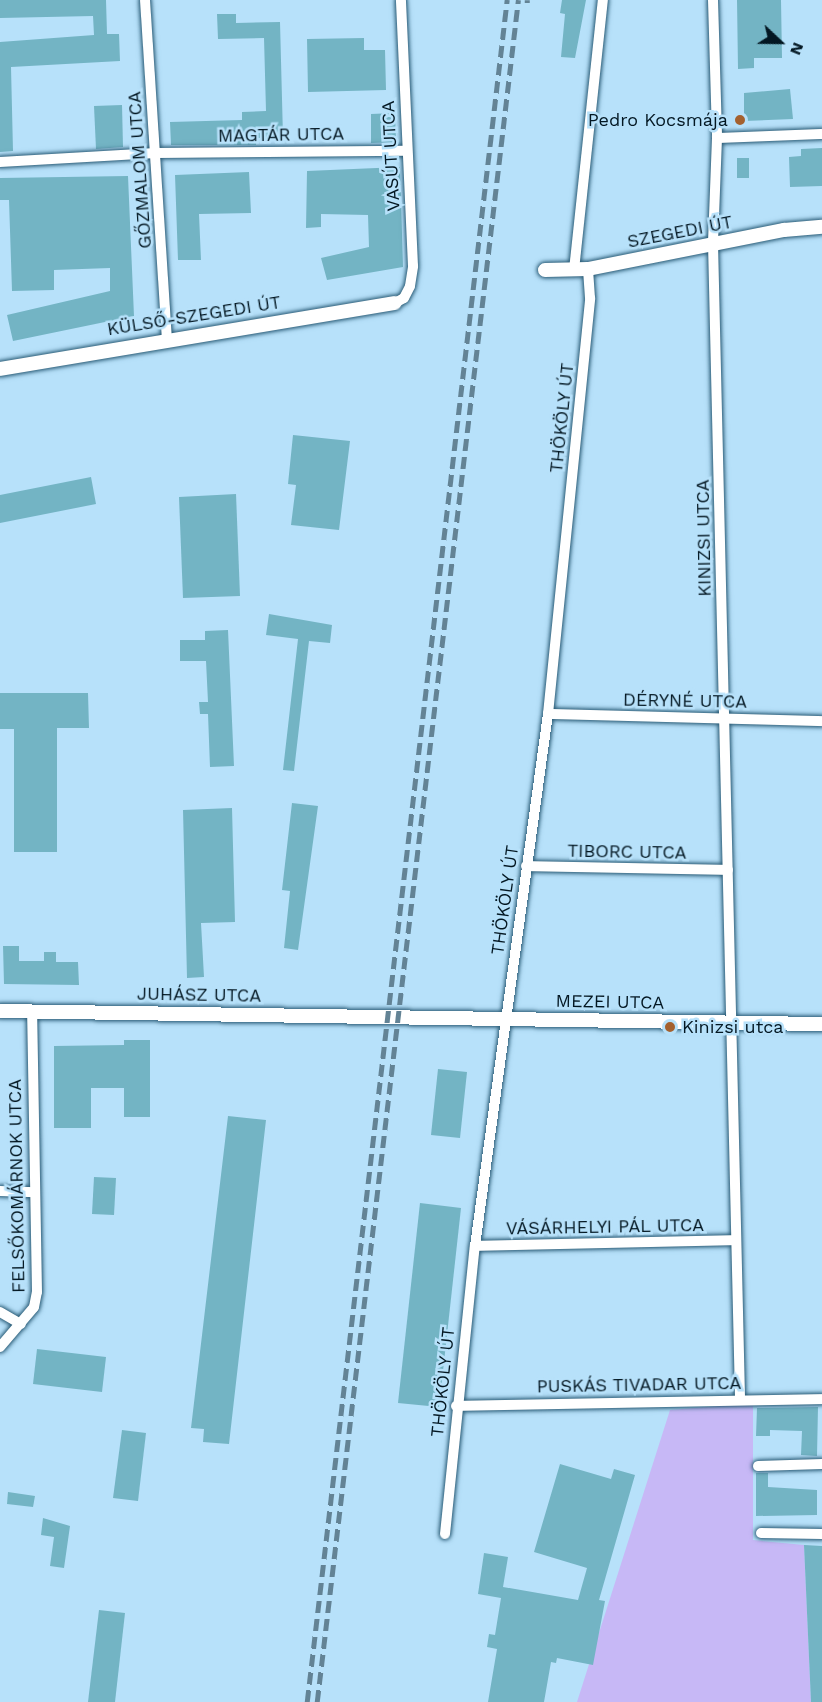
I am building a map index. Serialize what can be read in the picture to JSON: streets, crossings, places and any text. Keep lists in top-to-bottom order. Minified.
{"streets":{"street":["MAGTÁR UTCA","VASÚT UTCA","GŐZMALOM UTCA","SZEGEDI ÚT","KÜLSŐ-SZEGEDI ÚT","THÖKÖLY ÚT","KINIZSI UTCA","DÉRYNÉ UTCA","TIBORC UTCA","JUHÁSZ UTCA","MEZEI UTCA","FELSŐKOMÁRNOK UTCA","VÁSÁRHELYI PÁL UTCA","PUSKÁS TIVADAR UTCA"]},"crossings":[["MAGTÁR UTCA","VASÚT UTCA"],["MAGTÁR UTCA","GŐZMALOM UTCA"],["VASÚT UTCA","KÜLSŐ-SZEGEDI ÚT"],["GŐZMALOM UTCA","KÜLSŐ-SZEGEDI ÚT"],["SZEGEDI ÚT","THÖKÖLY ÚT"],["SZEGEDI ÚT","KINIZSI UTCA"],["THÖKÖLY ÚT","DÉRYNÉ UTCA"],["THÖKÖLY ÚT","TIBORC UTCA"],["THÖKÖLY ÚT","MEZEI UTCA"],["THÖKÖLY ÚT","VÁSÁRHELYI PÁL UTCA"],["THÖKÖLY ÚT","PUSKÁS TIVADAR UTCA"],["KINIZSI UTCA","DÉRYNÉ UTCA"],["KINIZSI UTCA","TIBORC UTCA"],["KINIZSI UTCA","MEZEI UTCA"],["KINIZSI UTCA","VÁSÁRHELYI PÁL UTCA"],["KINIZSI UTCA","PUSKÁS TIVADAR UTCA"],["JUHÁSZ UTCA","MEZEI UTCA"],["JUHÁSZ UTCA","FELSŐKOMÁRNOK UTCA"]],"places":["Pedro Kocsmája","Kinizsi utca"],"north":"right"}
